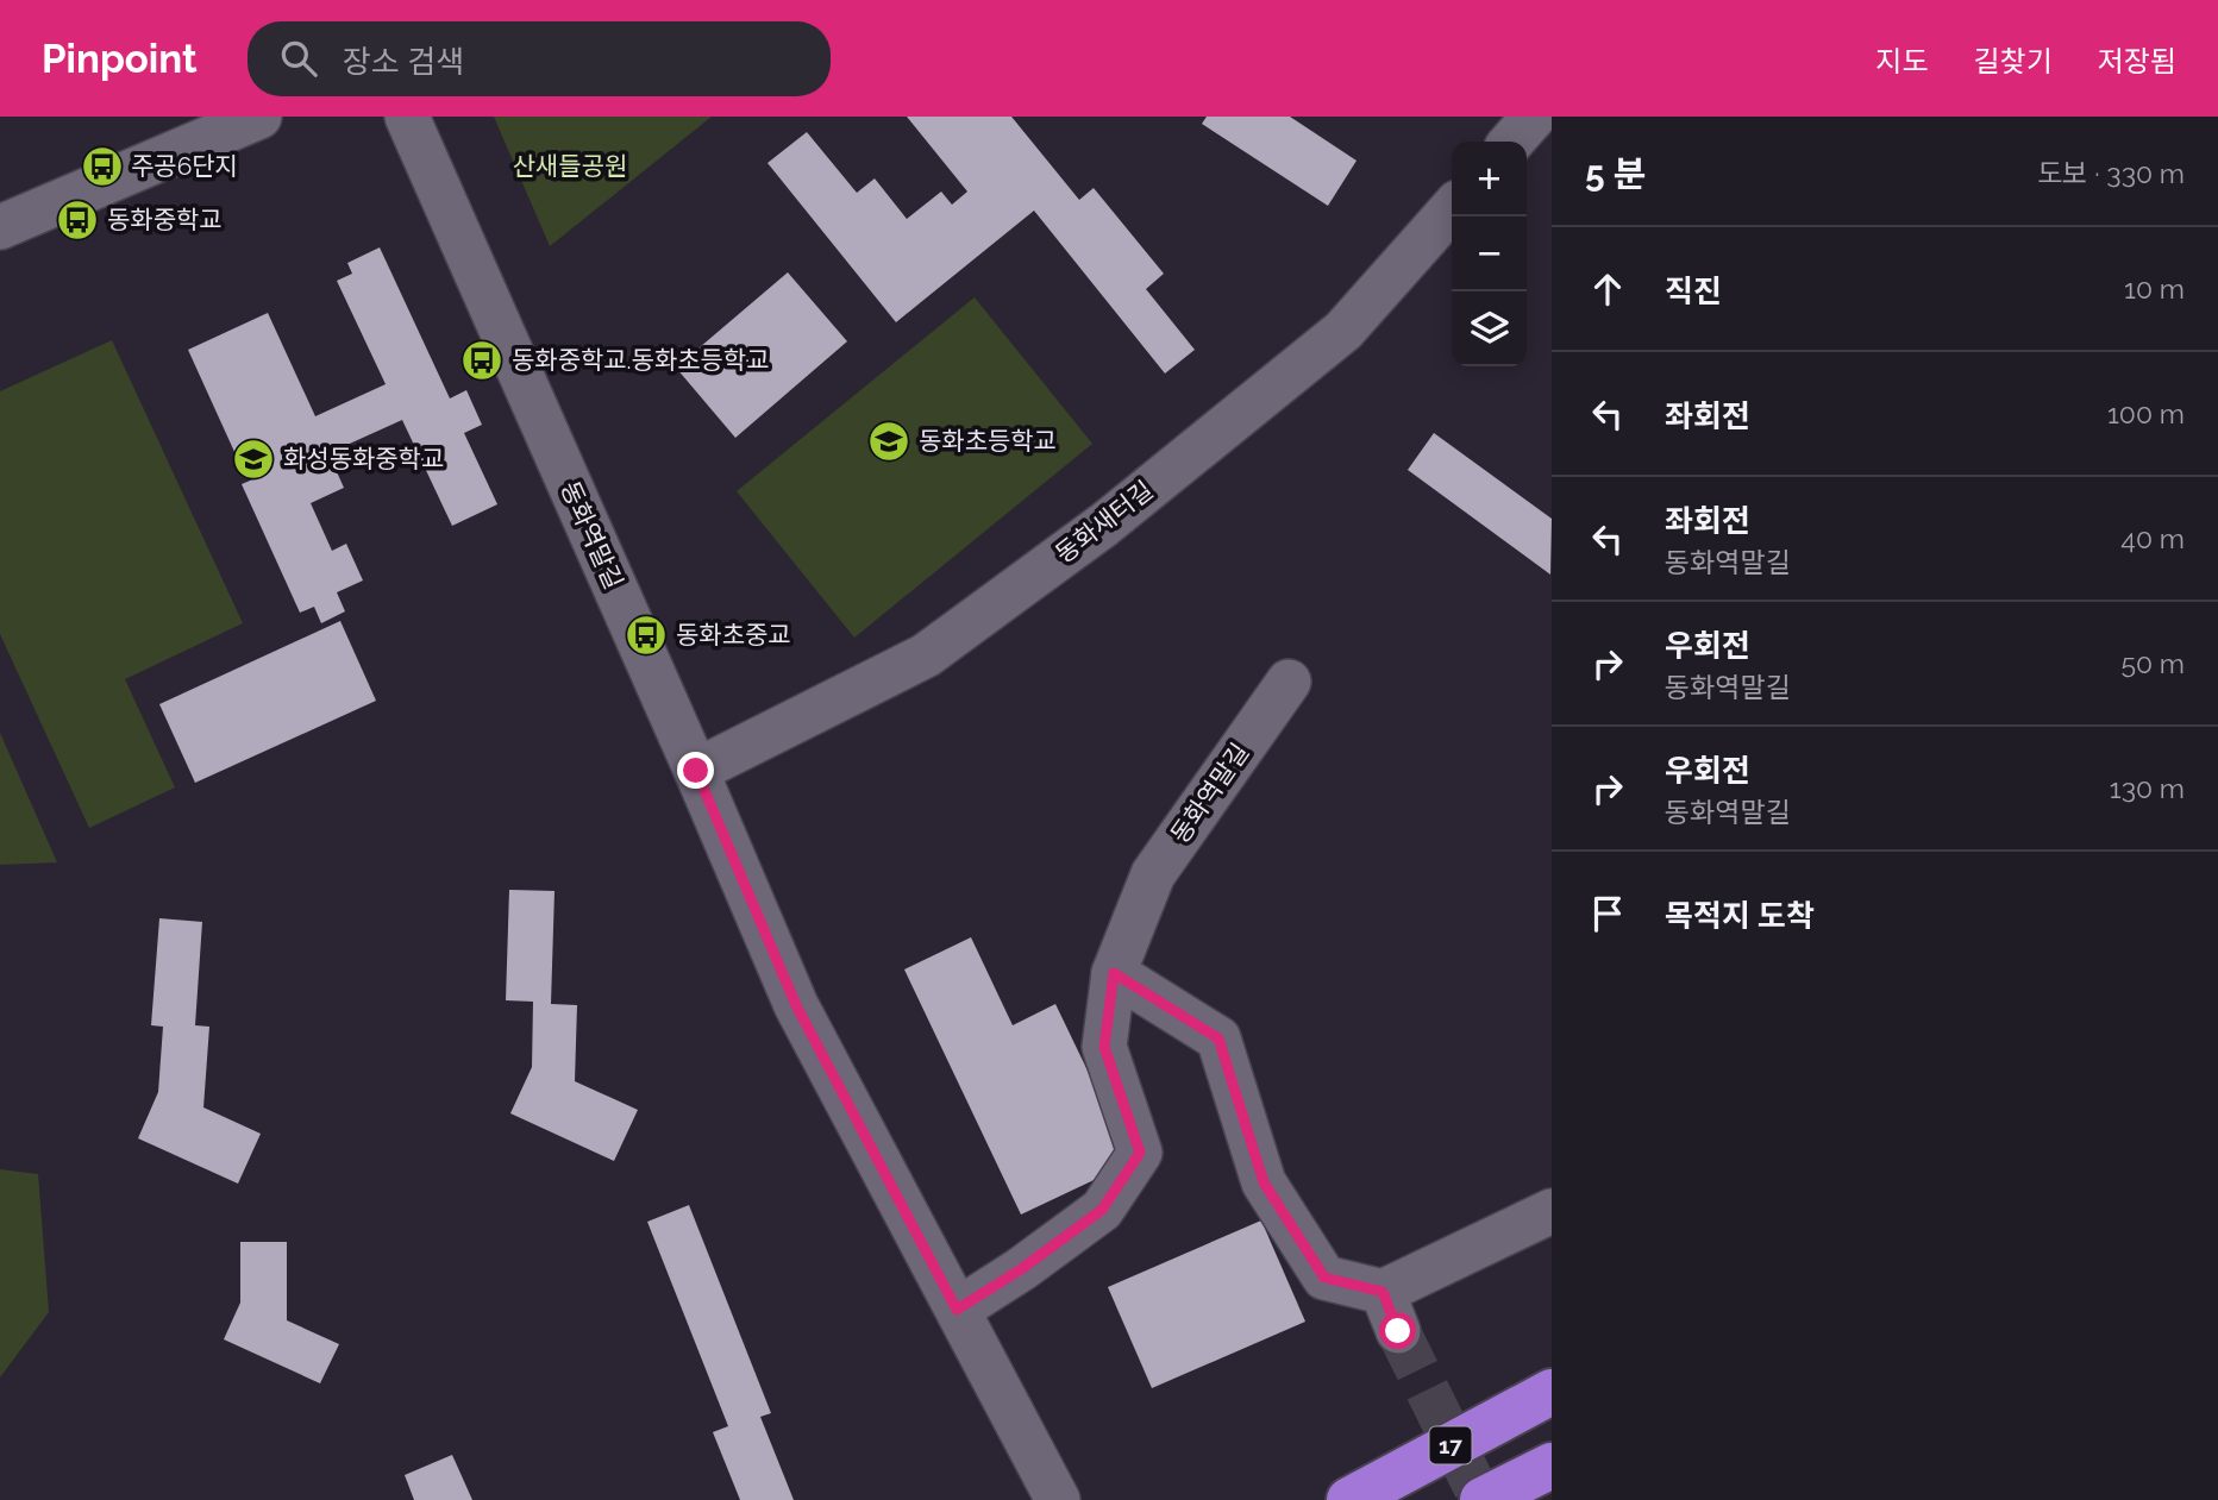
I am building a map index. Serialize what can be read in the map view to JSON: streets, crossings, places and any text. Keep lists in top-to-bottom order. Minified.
{"streets":{"highway":["17"],"street":["동화새터길","동화역말길"]},"crossings":[["동화새터길","동화역말길"]],"parks":["산새들공원"],"places":{"bus stop":["주공6단지","동화중학교","동화중학교.동화초등학교","동화초중교"],"school or university":["동화초등학교","화성동화중학교"]},"page":{"header":"Pinpoint","search":"장소 검색","nav":["지도","길찾기","저장됨"],"heading":["5 분","도보 · 330 m"],"map_buttons":["+","−"],"list":[["직진","10 m"],["좌회전","100 m"],["좌회전","동화역말길","40 m"],["우회전","동화역말길","50 m"],["우회전","동화역말길","130 m"],"목적지 도착"]}}
